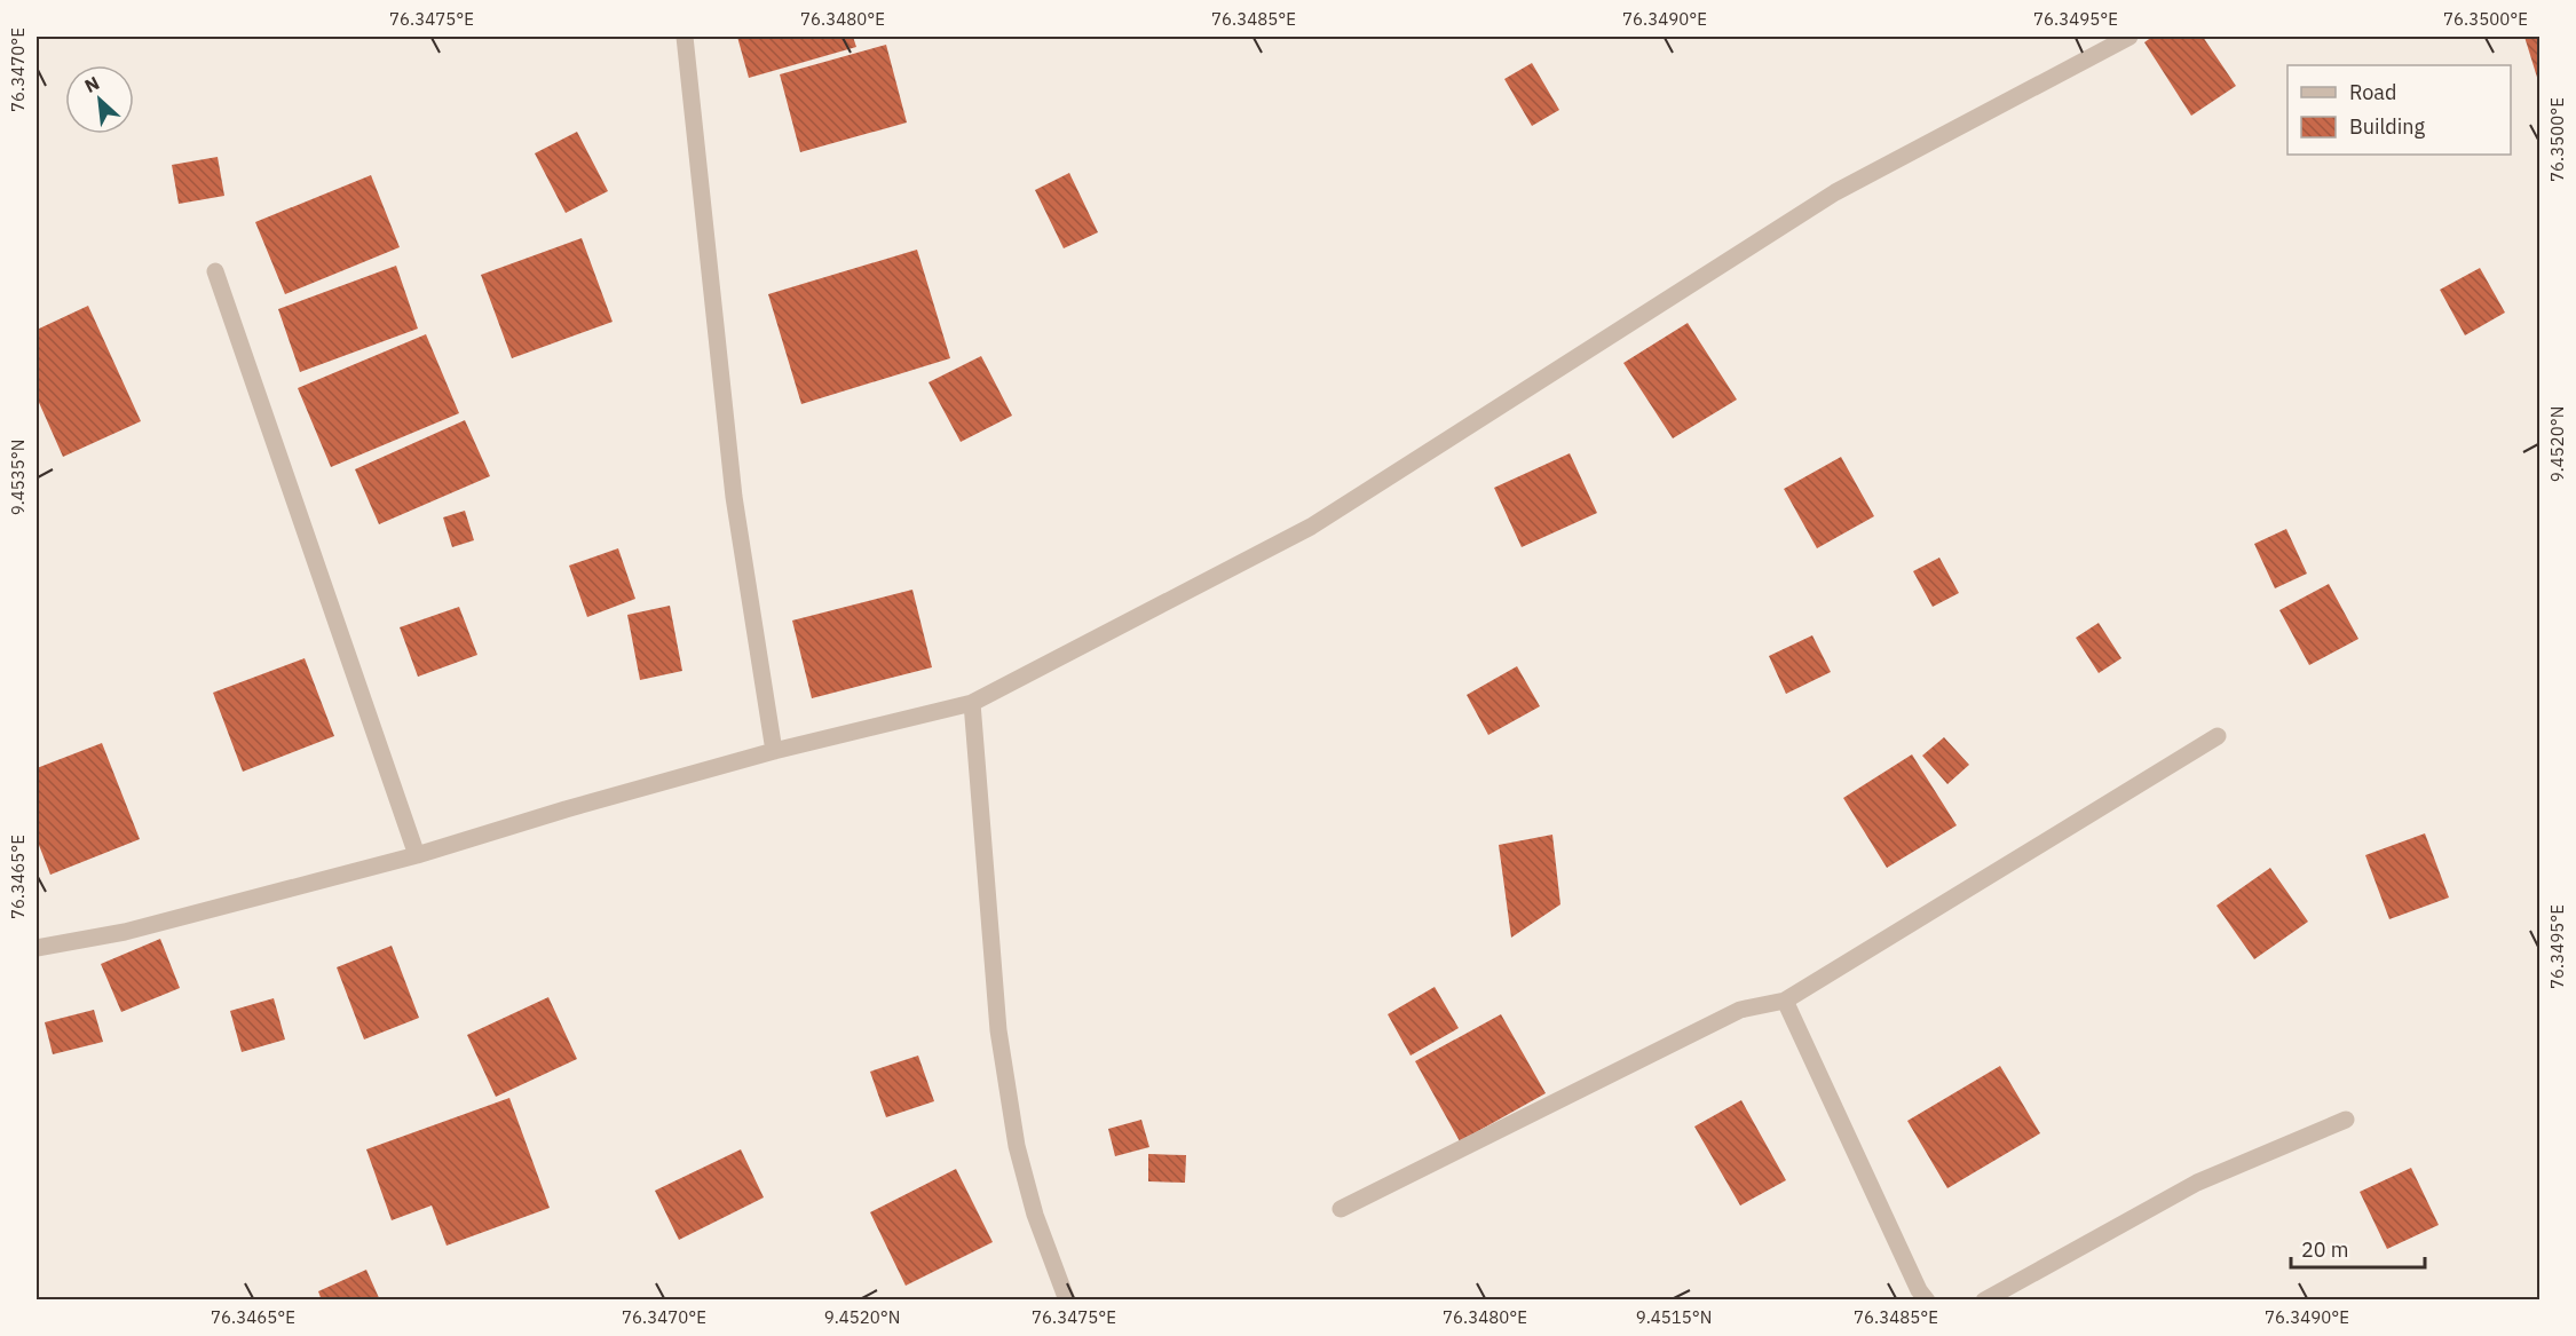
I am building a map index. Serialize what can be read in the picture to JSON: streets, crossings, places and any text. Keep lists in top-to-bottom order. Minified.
{"legend":["Road","Building"],"scale_bar":"20 m","north":"top left","coordinates":["76.3475°E","76.3480°E","76.3485°E","76.3490°E","76.3495°E","76.3500°E","76.3470°E","9.4520°N","9.4535°N","76.3465°E","9.4515°N"]}
